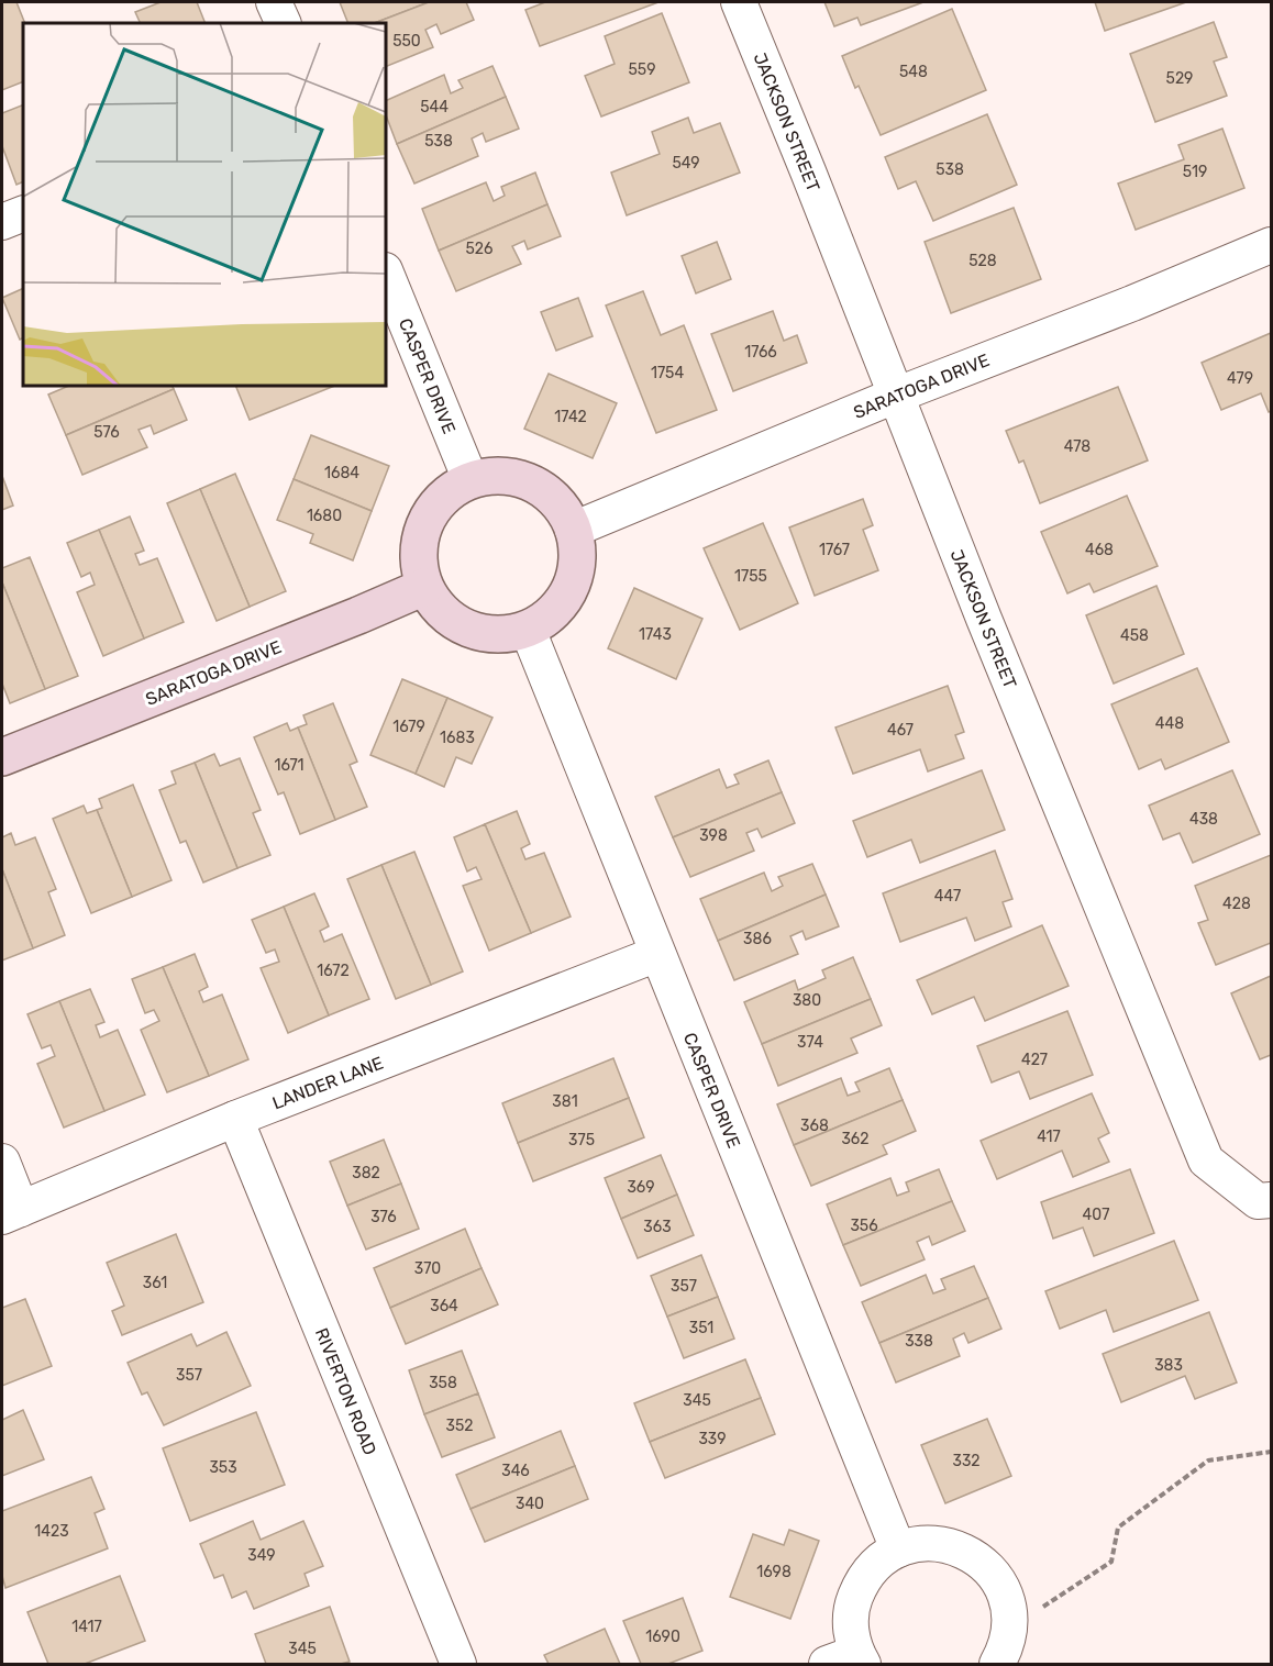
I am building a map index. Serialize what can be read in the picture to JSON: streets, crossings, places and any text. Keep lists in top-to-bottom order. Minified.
{"streets":{"street":["JACKSON STREET","CASPER DRIVE","SARATOGA DRIVE","LANDER LANE","RIVERTON ROAD"]},"crossings":[["JACKSON STREET","SARATOGA DRIVE"],["CASPER DRIVE","SARATOGA DRIVE"],["CASPER DRIVE","LANDER LANE"],["LANDER LANE","RIVERTON ROAD"]],"house_numbers":["550","559","548","529","544","538","549","538","519","526","528","1766","1754","479","1742","576","478","1684","1680","1767","468","1755","1743","458","448","1679","467","1683","1671","438","398","447","428","386","1672","380","374","427","381","368","417","362","375","382","369","407","376","356","363","370","361","357","364","351","338","383","357","358","345","352","339","332","353","346","340","1423","349","1698","1417","1690","345"]}
